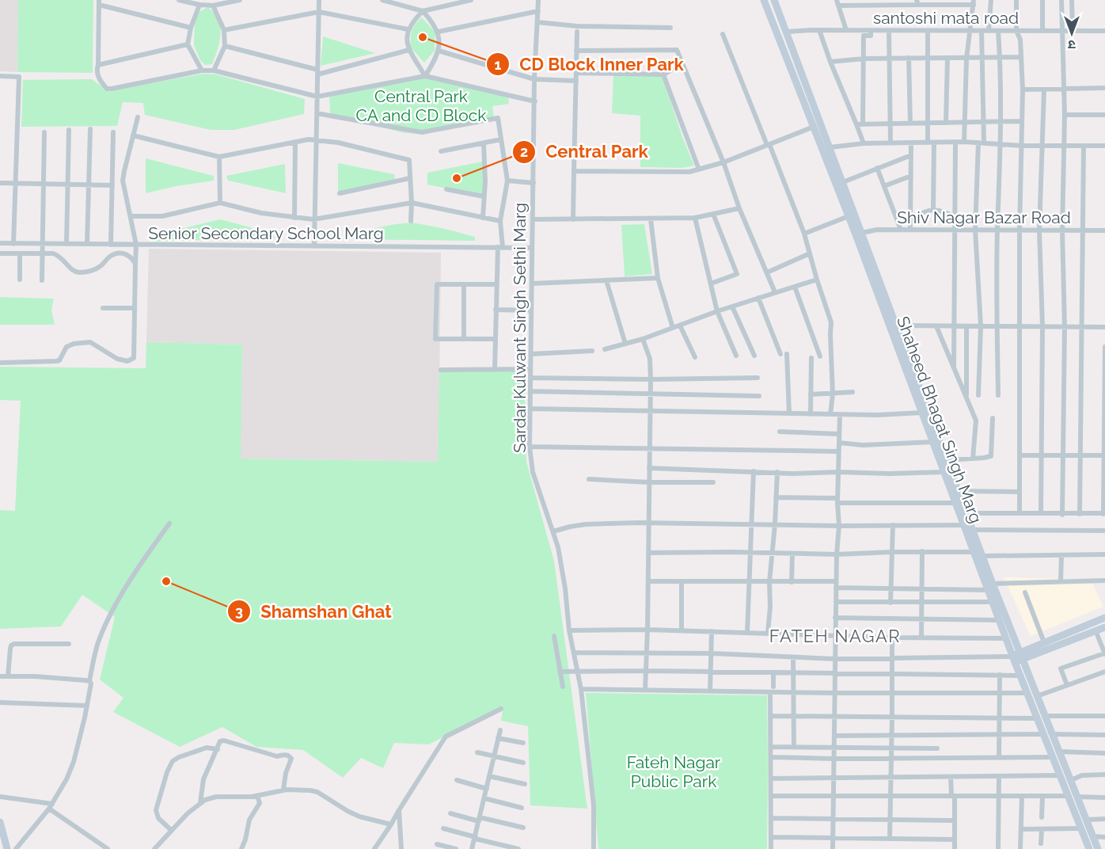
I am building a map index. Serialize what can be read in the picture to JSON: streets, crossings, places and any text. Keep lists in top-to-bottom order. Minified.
{"streets":{"main road":["Shaheed Bhagat Singh Marg"],"street":["santoshi mata road","Shiv Nagar Bazar Road","Senior Secondary School Marg","Sardar Kulwant Singh Sethi Marg"]},"crossings":[["santoshi mata road","Shaheed Bhagat Singh Marg"],["Shiv Nagar Bazar Road","Shaheed Bhagat Singh Marg"],["Senior Secondary School Marg","Sardar Kulwant Singh Sethi Marg"]],"districts":["FATEH NAGAR"],"parks":["Central Park CA and CD Block","Fateh Nagar Public Park"],"places":["CD Block Inner Park","Central Park","Shamshan Ghat"],"north":"bottom"}
